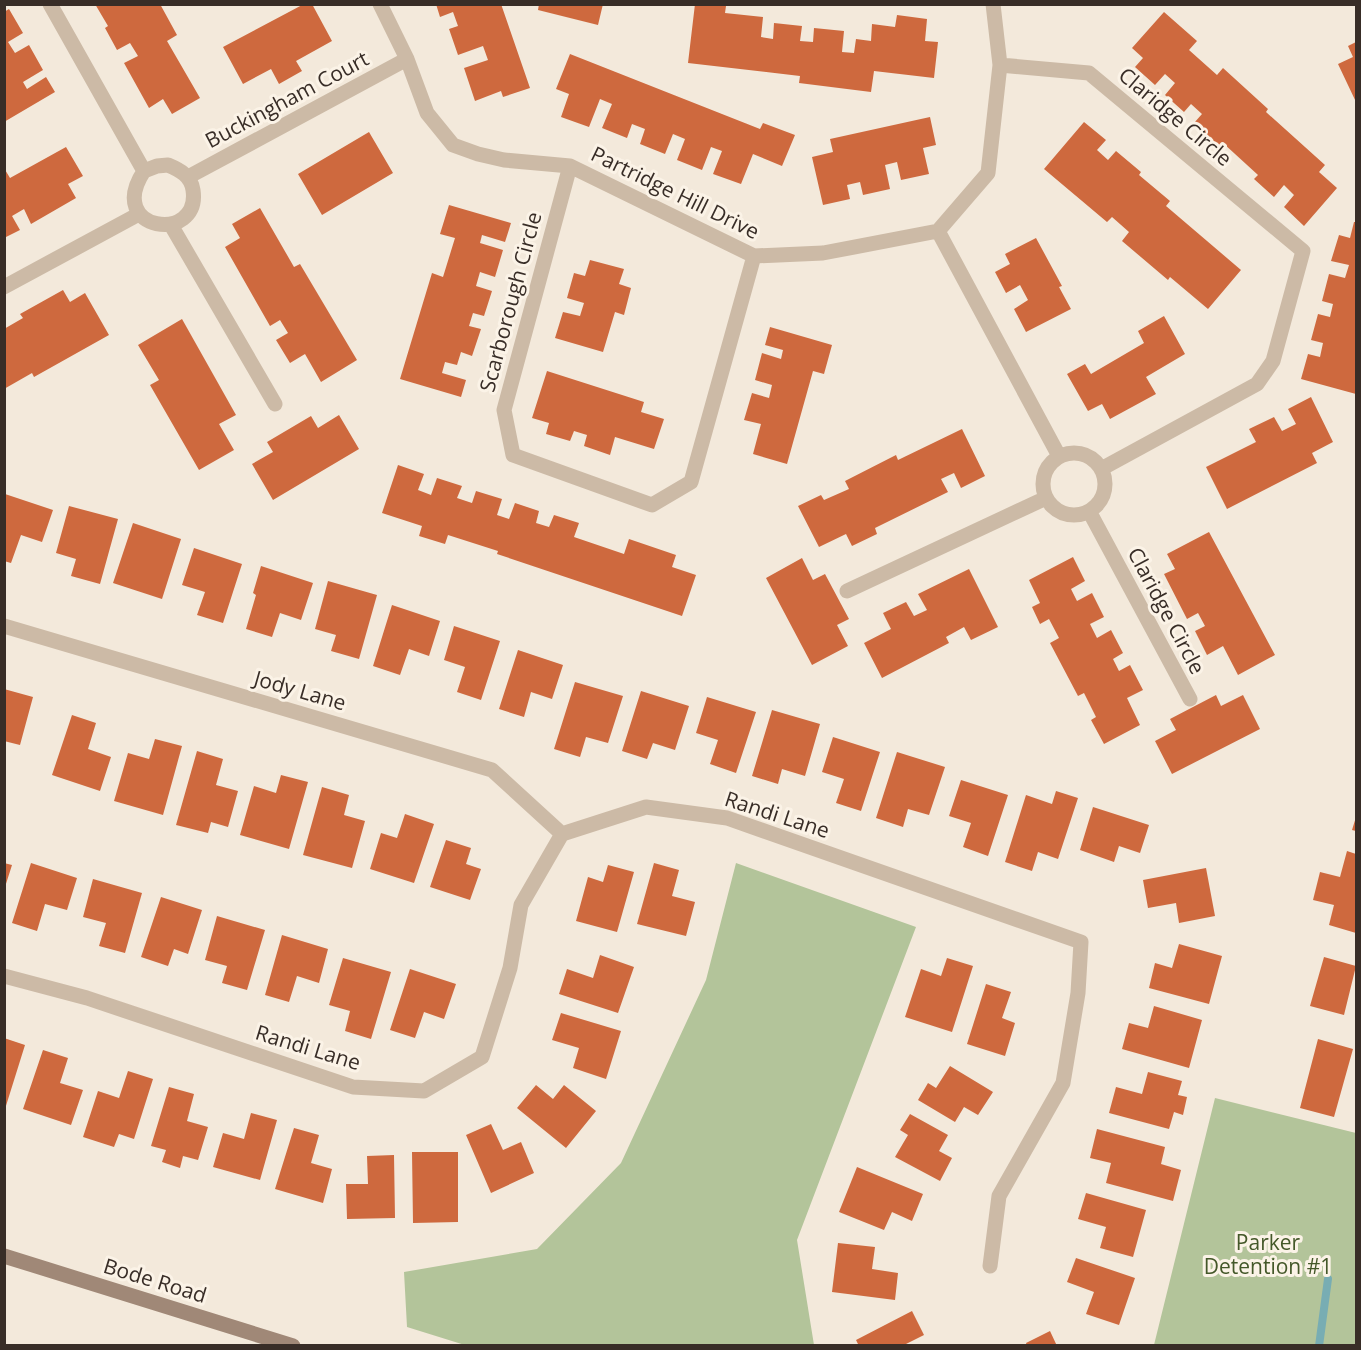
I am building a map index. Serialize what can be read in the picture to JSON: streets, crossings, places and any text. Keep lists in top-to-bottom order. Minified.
{"streets":{"street":["Buckingham Court","Claridge Circle","Partridge Hill Drive","Scarborough Circle","Jody Lane","Randi Lane","Bode Road"]},"crossings":[["Buckingham Court","Partridge Hill Drive"],["Partridge Hill Drive","Scarborough Circle"],["Jody Lane","Randi Lane"]],"parks":["Parker Detention #1"]}
